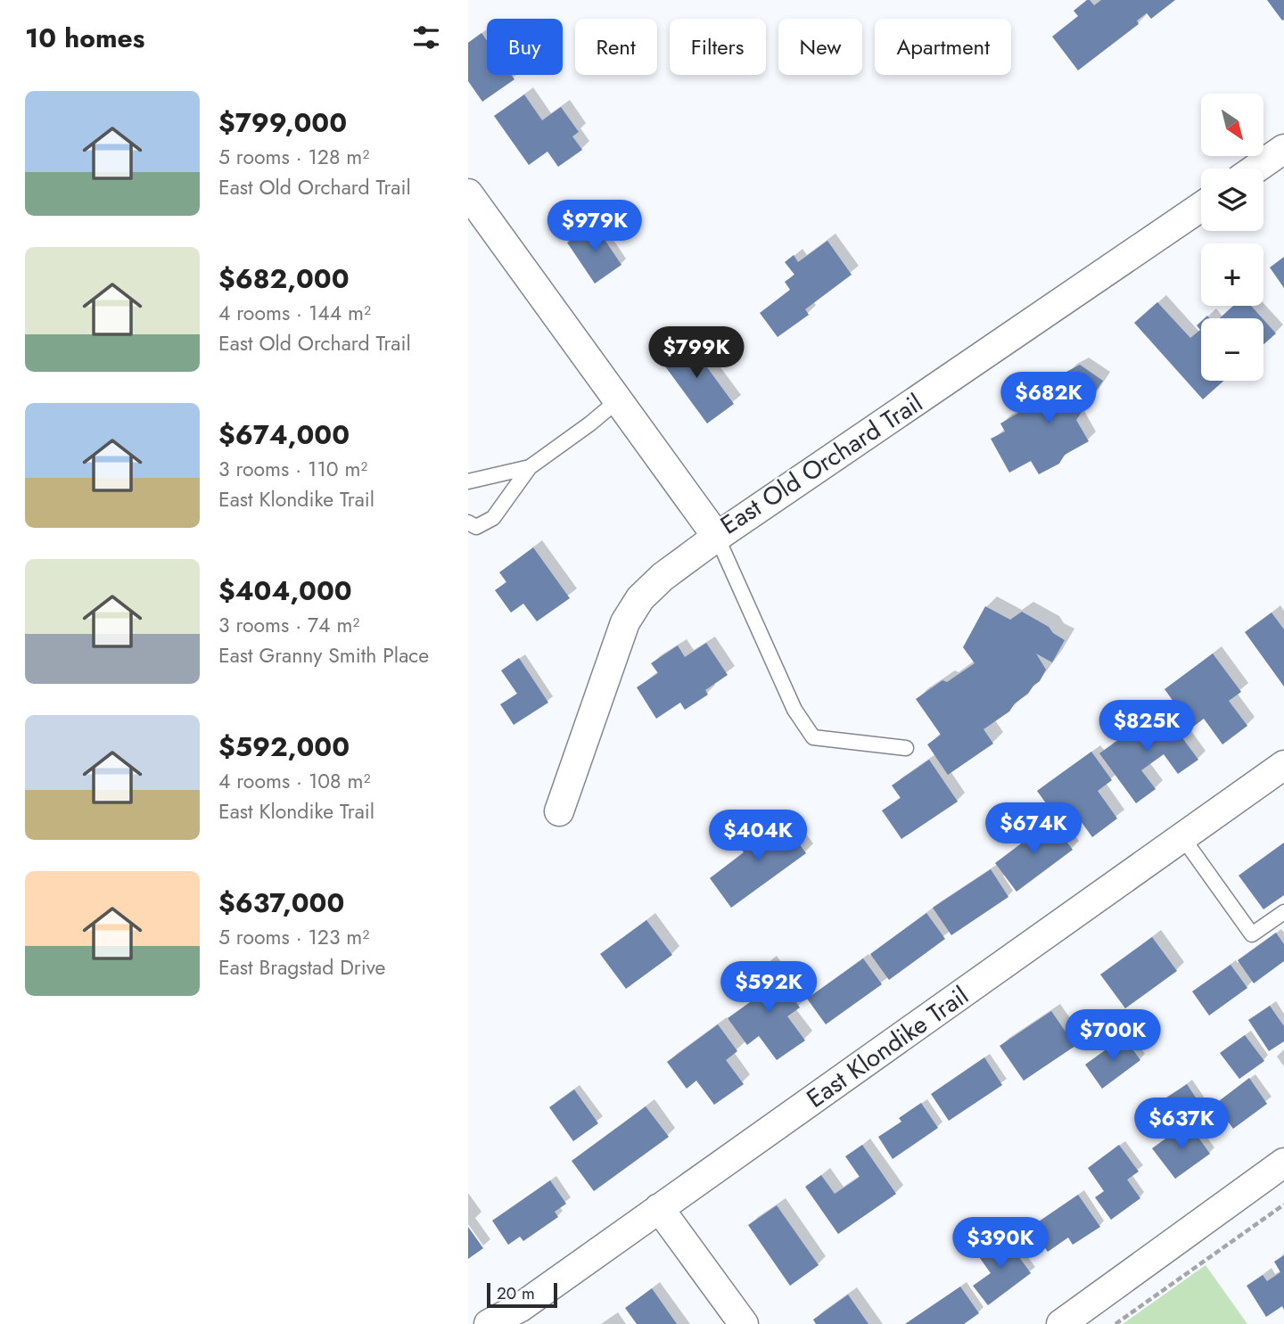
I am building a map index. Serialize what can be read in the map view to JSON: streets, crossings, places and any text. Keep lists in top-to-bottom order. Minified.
{"streets":{"street":["East Old Orchard Trail","East Klondike Trail"]},"scale_bar":"20 m","north":"bottom right","page":{"heading":"10 homes","chip":["Buy","Rent","Filters","New","Apartment"],"list":[{"name":"$799,000","note":"5 rooms · 128 m² · East Old Orchard Trail"},{"name":"$682,000","note":"4 rooms · 144 m² · East Old Orchard Trail"},{"name":"$674,000","note":"3 rooms · 110 m² · East Klondike Trail"},{"name":"$404,000","note":"3 rooms · 74 m² · East Granny Smith Place"},{"name":"$592,000","note":"4 rooms · 108 m² · East Klondike Trail"},{"name":"$637,000","note":"5 rooms · 123 m² · East Bragstad Drive"}],"map_buttons":["+","−"],"price":["$979K","$799K","$682K","$825K","$674K","$404K","$592K","$700K","$637K","$390K"],"scale":"20 m"}}
